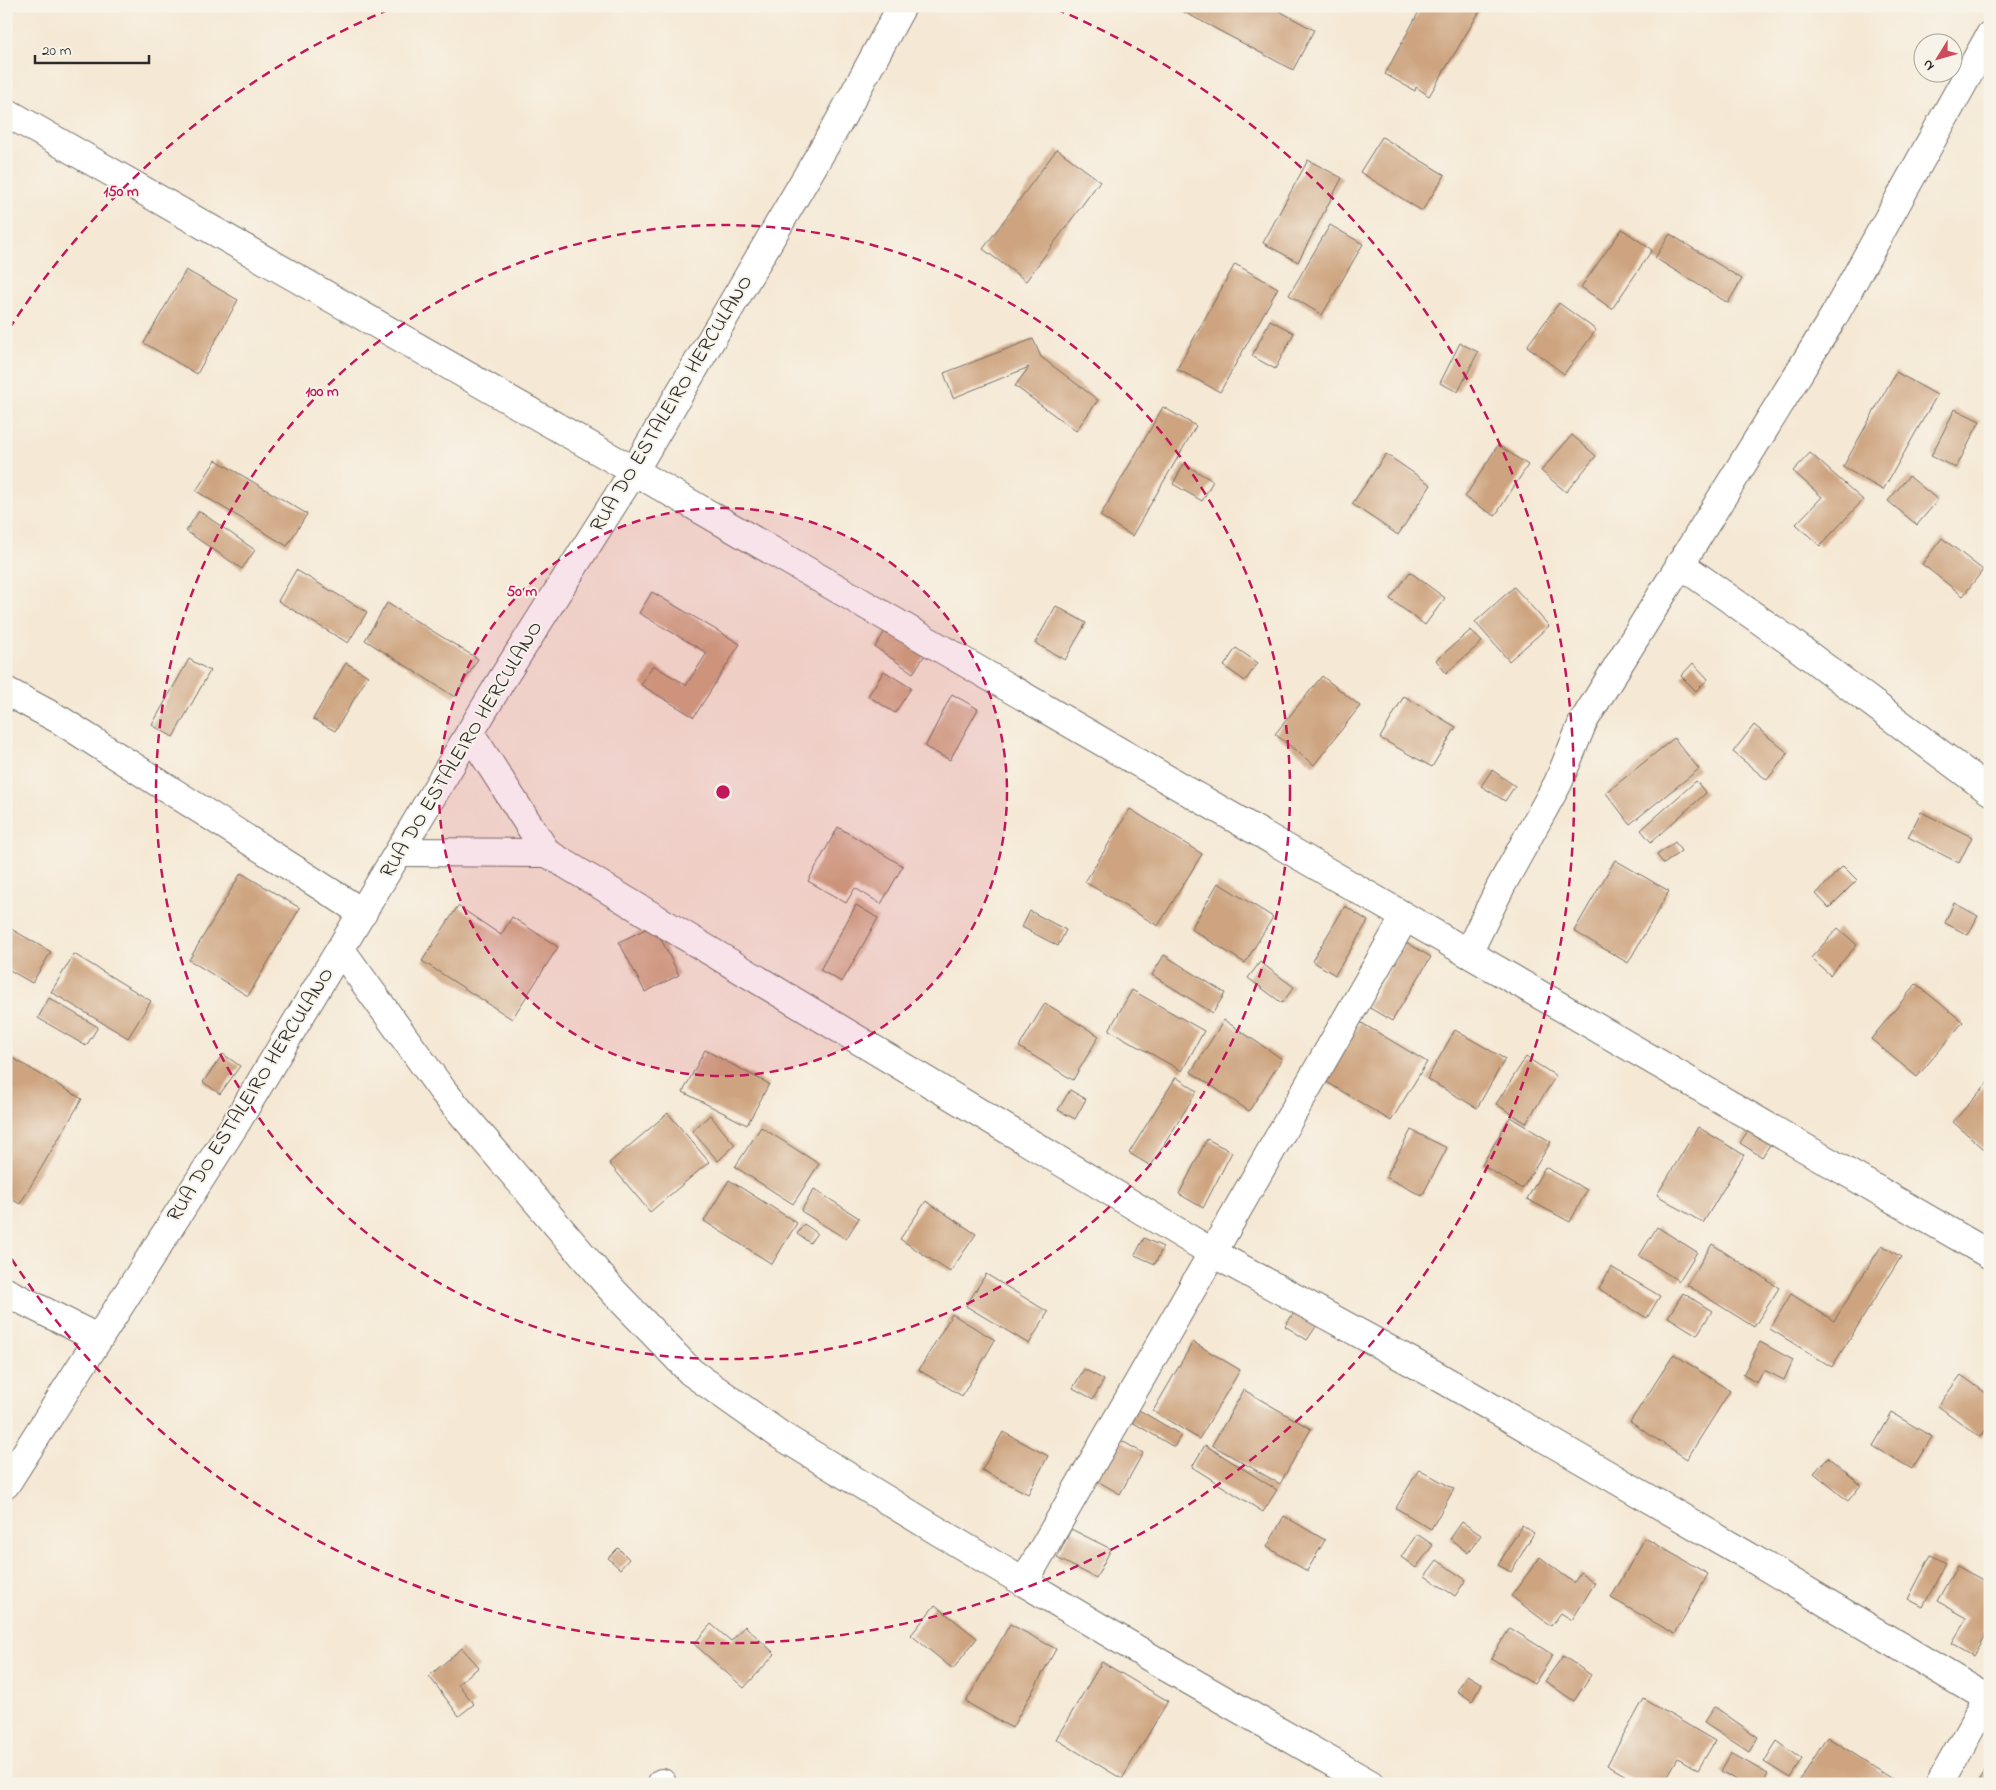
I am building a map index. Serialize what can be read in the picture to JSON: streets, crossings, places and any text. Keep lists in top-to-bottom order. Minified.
{"streets":{"street":["RUA DO ESTALEIRO HERCULANO"]},"scale_bar":"20 m","north":"bottom left","rings":["150 m","100 m","50 m"]}
